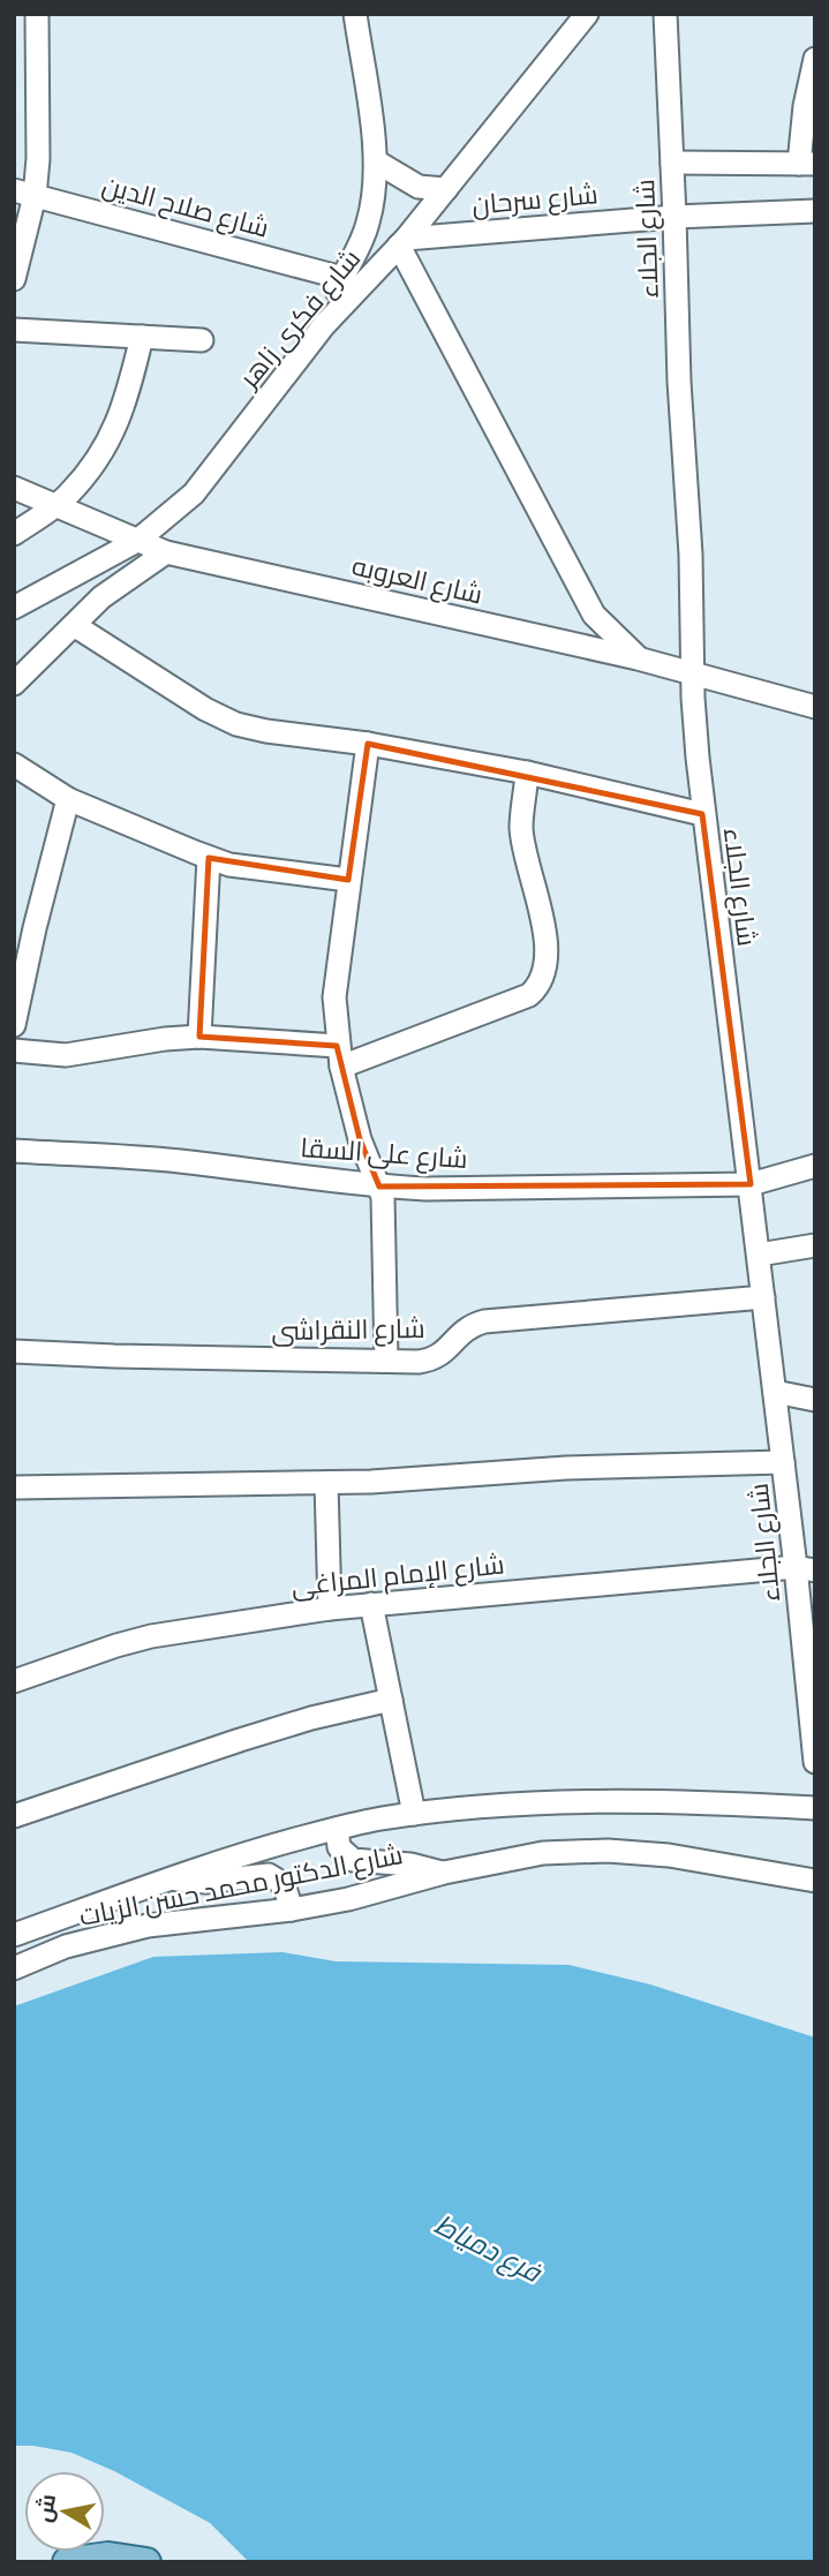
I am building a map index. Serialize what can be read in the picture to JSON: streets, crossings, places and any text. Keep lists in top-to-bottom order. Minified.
{"streets":{"street":["شارع سرحان","شارع صلاح الدين","شارع الجلاء","شارع فكرى زاهر","شارع العروبه","شارع على السقا","شارع النقراشى","شارع الإمام المراغى","شارع الدكتور محمد حسن الزيات"]},"crossings":[["شارع سرحان","شارع الجلاء"],["شارع سرحان","شارع فكرى زاهر"],["شارع الجلاء","شارع العروبه"],["شارع الجلاء","شارع على السقا"],["شارع الجلاء","شارع النقراشى"],["شارع الجلاء","شارع الإمام المراغى"],["شارع فكرى زاهر","شارع العروبه"]],"water":["فرع دمياط"],"north":"left"}
